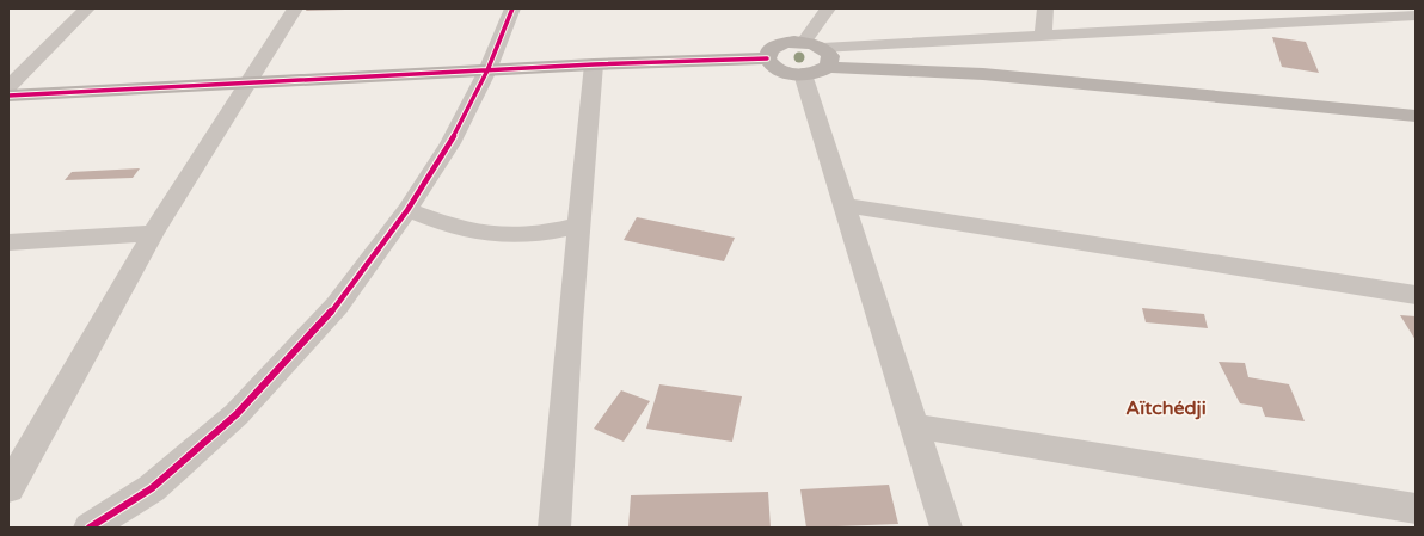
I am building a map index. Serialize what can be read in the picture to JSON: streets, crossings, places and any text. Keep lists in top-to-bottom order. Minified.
{"districts":["Aïtchédji"]}
